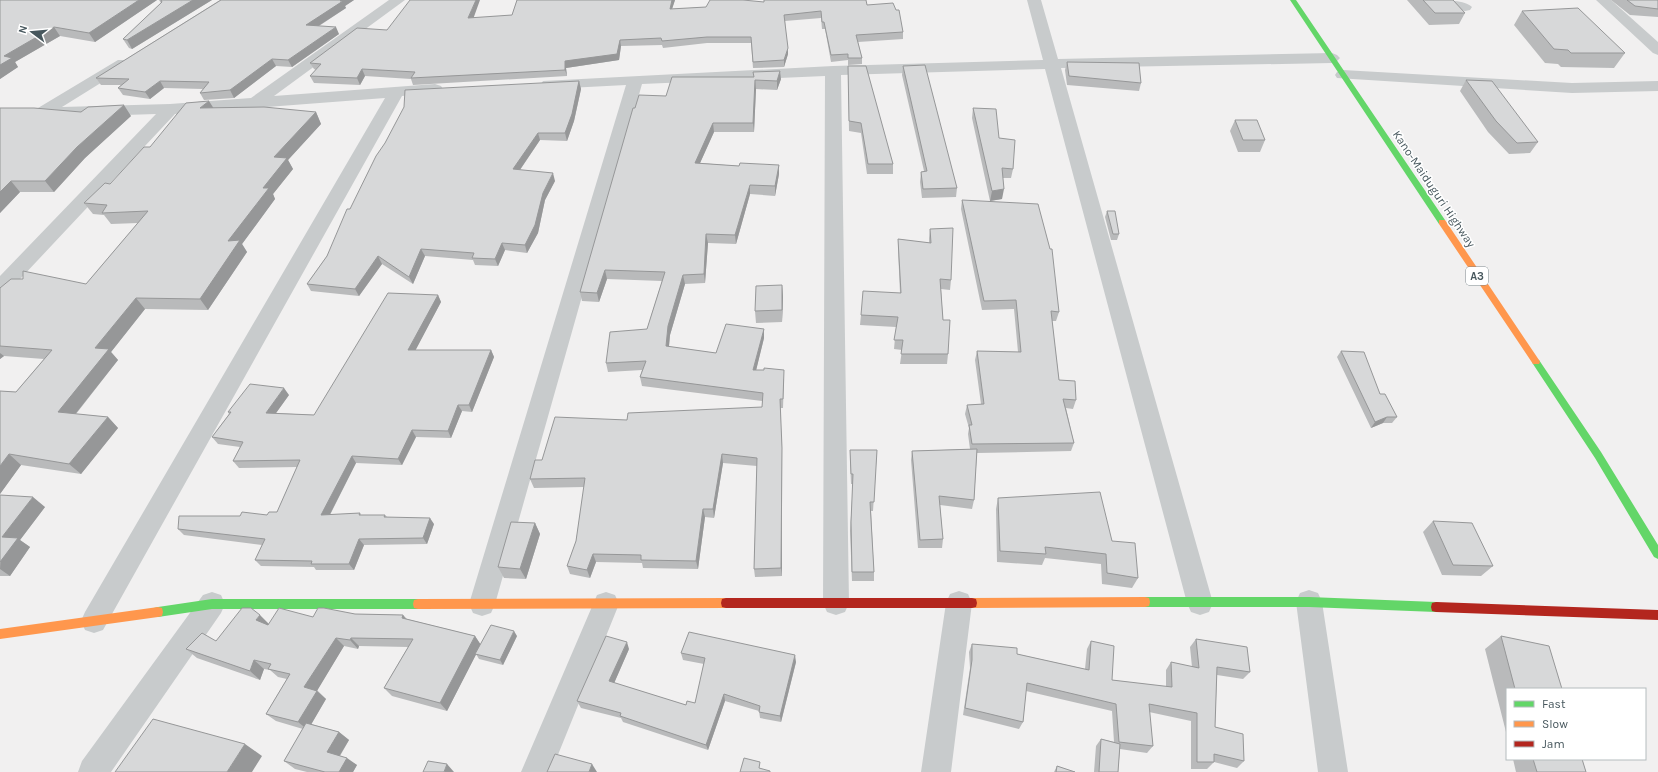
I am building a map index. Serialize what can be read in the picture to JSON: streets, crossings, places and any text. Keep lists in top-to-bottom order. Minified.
{"streets":{"main road":["Kano-Maiduguri Highway","A3"]},"legend":["Fast","Slow","Jam"],"north":"left"}
